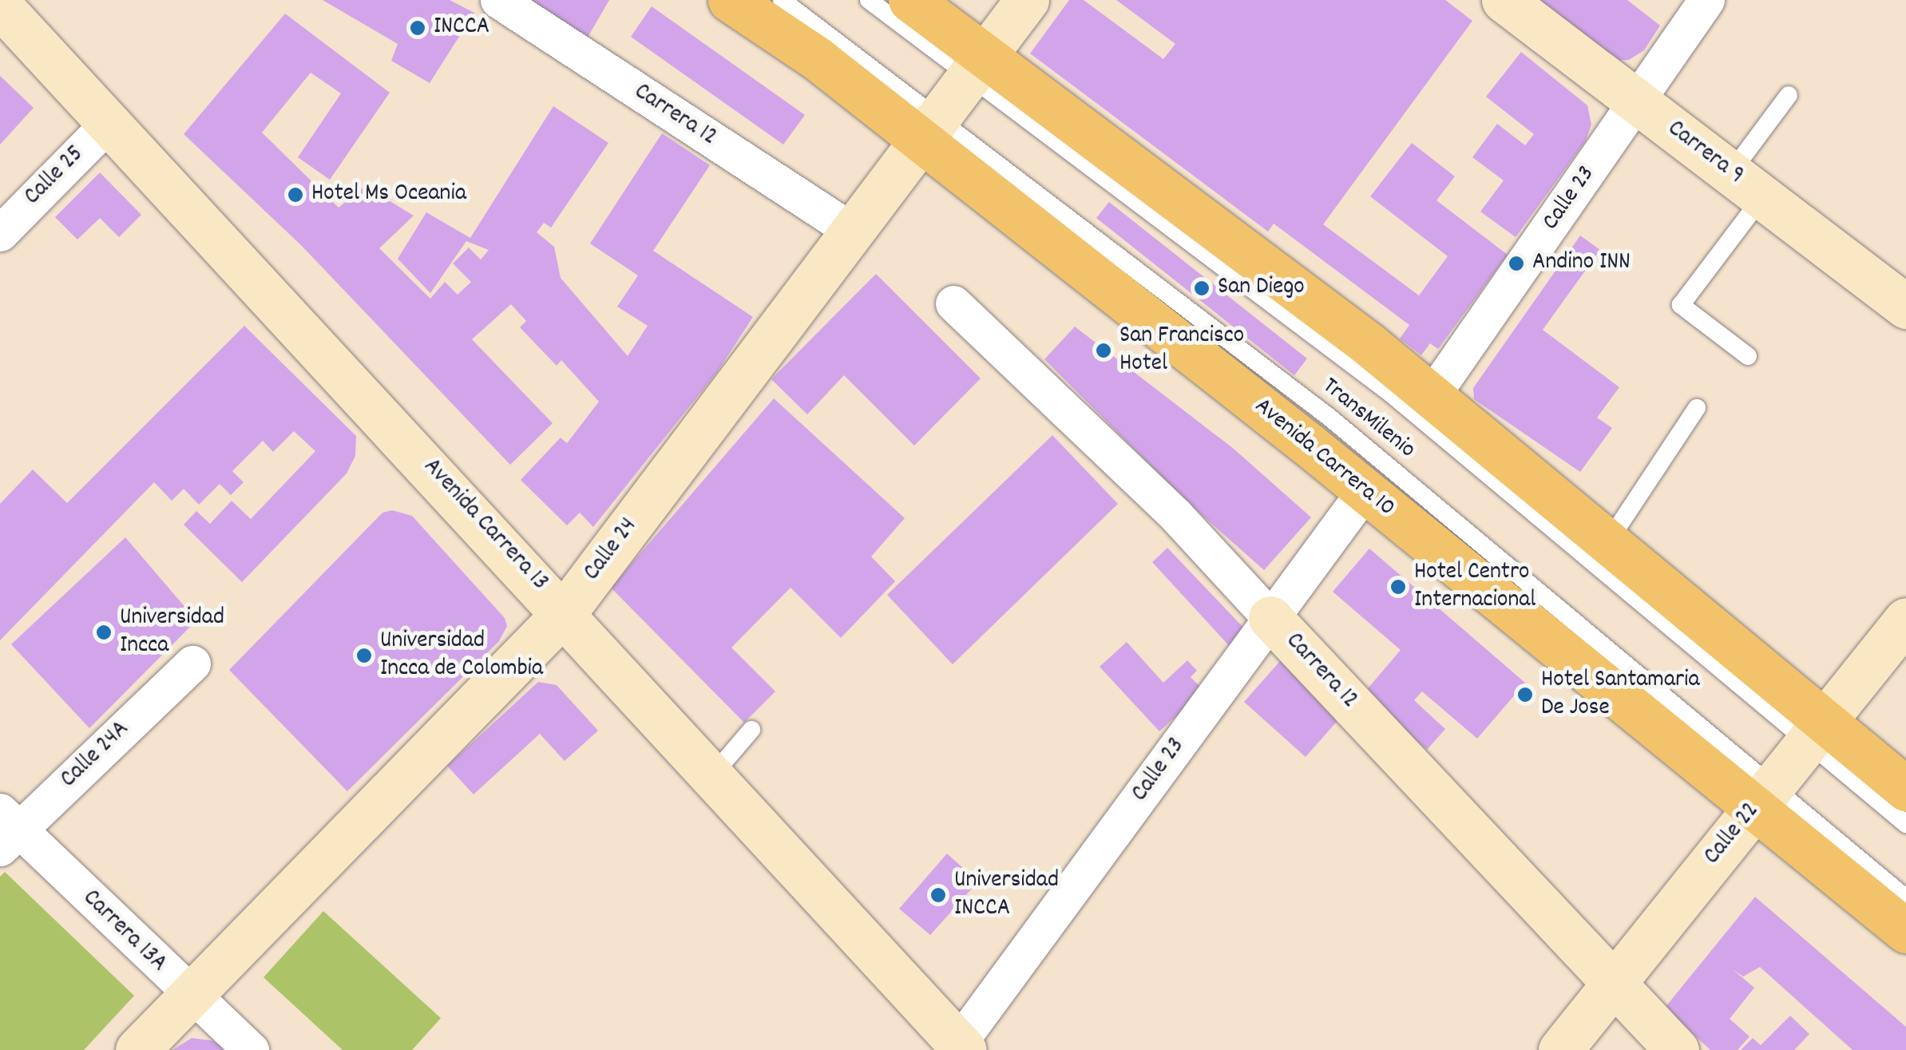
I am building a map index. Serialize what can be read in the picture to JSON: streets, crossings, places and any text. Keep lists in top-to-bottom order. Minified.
{"streets":{"main road":["Avenida Carrera 10"],"street":["Carrera 12","Carrera 9","Calle 25","Calle 23","Avenida Carrera 13","Calle 24","Calle 24A","Calle 22","Carrera 13A"],"lane":["TransMilenio"]},"crossings":[["Carrera 12","Calle 23"],["Carrera 12","Calle 24"],["Carrera 12","Calle 22"],["Carrera 9","Calle 23"],["Calle 25","Avenida Carrera 13"],["Calle 23","Avenida Carrera 10"],["Calle 23","Avenida Carrera 13"],["TransMilenio","Avenida Carrera 10"],["TransMilenio","Calle 24"],["TransMilenio","Calle 22"],["Avenida Carrera 10","Calle 24"],["Avenida Carrera 10","Calle 22"],["Avenida Carrera 13","Calle 24"],["Calle 24","Carrera 13A"],["Calle 24A","Carrera 13A"]],"places":["INCCA","Hotel Ms Oceania","Andino INN","San Diego","San Francisco Hotel","Hotel Centro Internacional","Universidad Incca","Universidad Incca de Colombia","Hotel Santamaria De Jose","Universidad INCCA"]}
